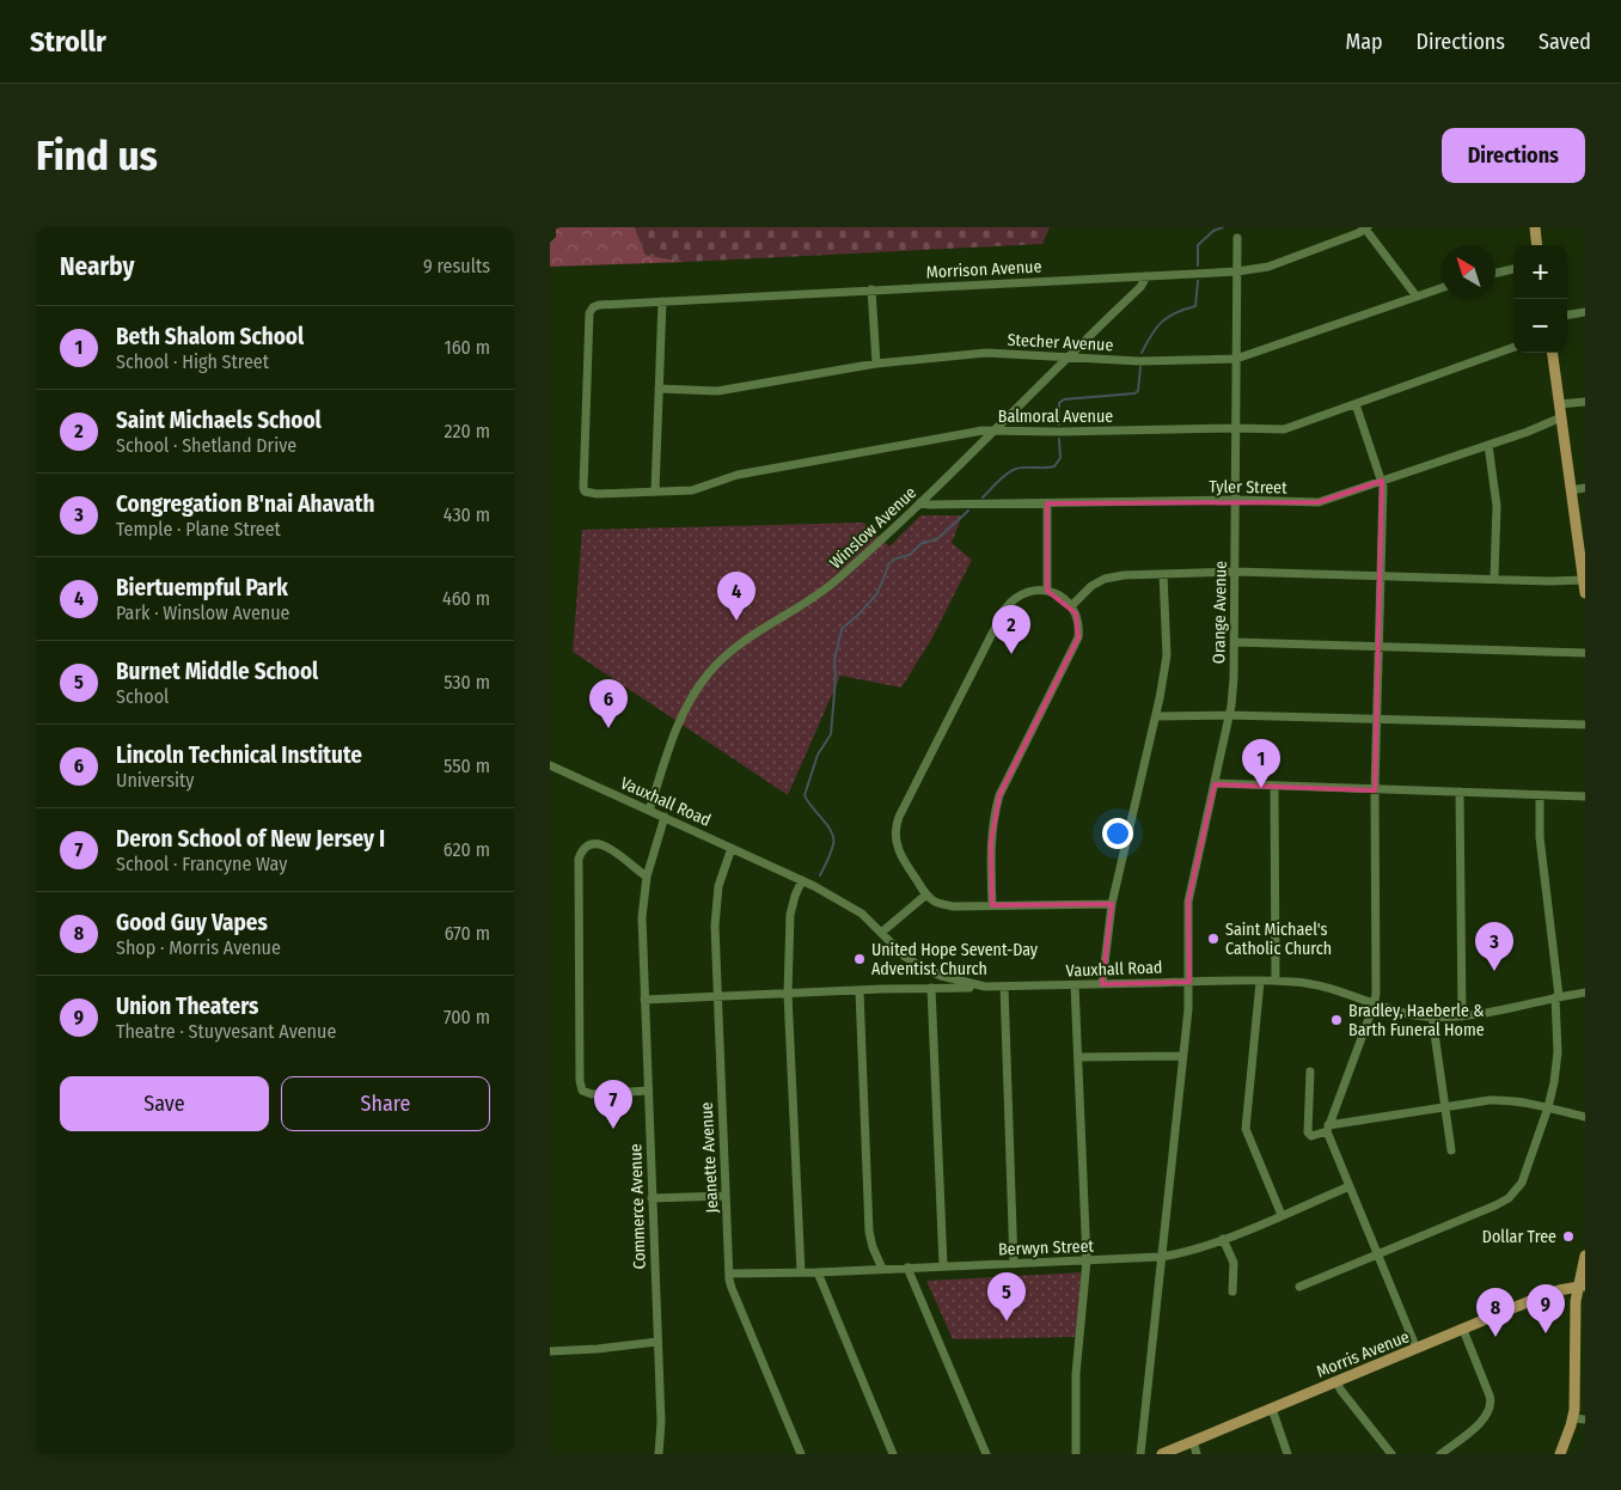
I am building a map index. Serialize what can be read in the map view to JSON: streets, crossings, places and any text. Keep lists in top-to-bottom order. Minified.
{"streets":{"main road":["Morris Avenue"],"street":["Morrison Avenue","Stecher Avenue","Balmoral Avenue","Tyler Street","Winslow Avenue","Orange Avenue","Vauxhall Road","Jeanette Avenue","Commerce Avenue","Berwyn Street"]},"crossings":[["Morrison Avenue","Balmoral Avenue"],["Morrison Avenue","Winslow Avenue"],["Morrison Avenue","Orange Avenue"],["Stecher Avenue","Winslow Avenue"],["Stecher Avenue","Orange Avenue"],["Balmoral Avenue","Winslow Avenue"],["Balmoral Avenue","Orange Avenue"],["Tyler Street","Winslow Avenue"],["Tyler Street","Orange Avenue"],["Winslow Avenue","Vauxhall Road"],["Orange Avenue","Vauxhall Road"],["Orange Avenue","Berwyn Street"],["Vauxhall Road","Jeanette Avenue"],["Vauxhall Road","Commerce Avenue"],["Jeanette Avenue","Berwyn Street"]],"places":["Saint Michael's Catholic Church","United Hope Sevent-Day Adventist Church","Bradley, Haeberle & Barth Funeral Home","Dollar Tree"],"north":"top left","page":{"header":"Strollr","nav":["Map","Directions","Saved"],"buttons":["Directions",["Save","Share"]],"title":"Find us","heading":["Nearby","9 results"],"map_buttons":["+","−"],"list":[{"mark":"1","name":"Beth Shalom School","note":"School · High Street","value":"160 m"},{"mark":"2","name":"Saint Michaels School","note":"School · Shetland Drive","value":"220 m"},{"mark":"3","name":"Congregation B'nai Ahavath","note":"Temple · Plane Street","value":"430 m"},{"mark":"4","name":"Biertuempful Park","note":"Park · Winslow Avenue","value":"460 m"},{"mark":"5","name":"Burnet Middle School","note":"School","value":"530 m"},{"mark":"6","name":"Lincoln Technical Institute","note":"University","value":"550 m"},{"mark":"7","name":"Deron School of New Jersey I","note":"School · Francyne Way","value":"620 m"},{"mark":"8","name":"Good Guy Vapes","note":"Shop · Morris Avenue","value":"670 m"},{"mark":"9","name":"Union Theaters","note":"Theatre · Stuyvesant Avenue","value":"700 m"}],"pins":["4","2","6","1","3","7","5","9","8"]}}
